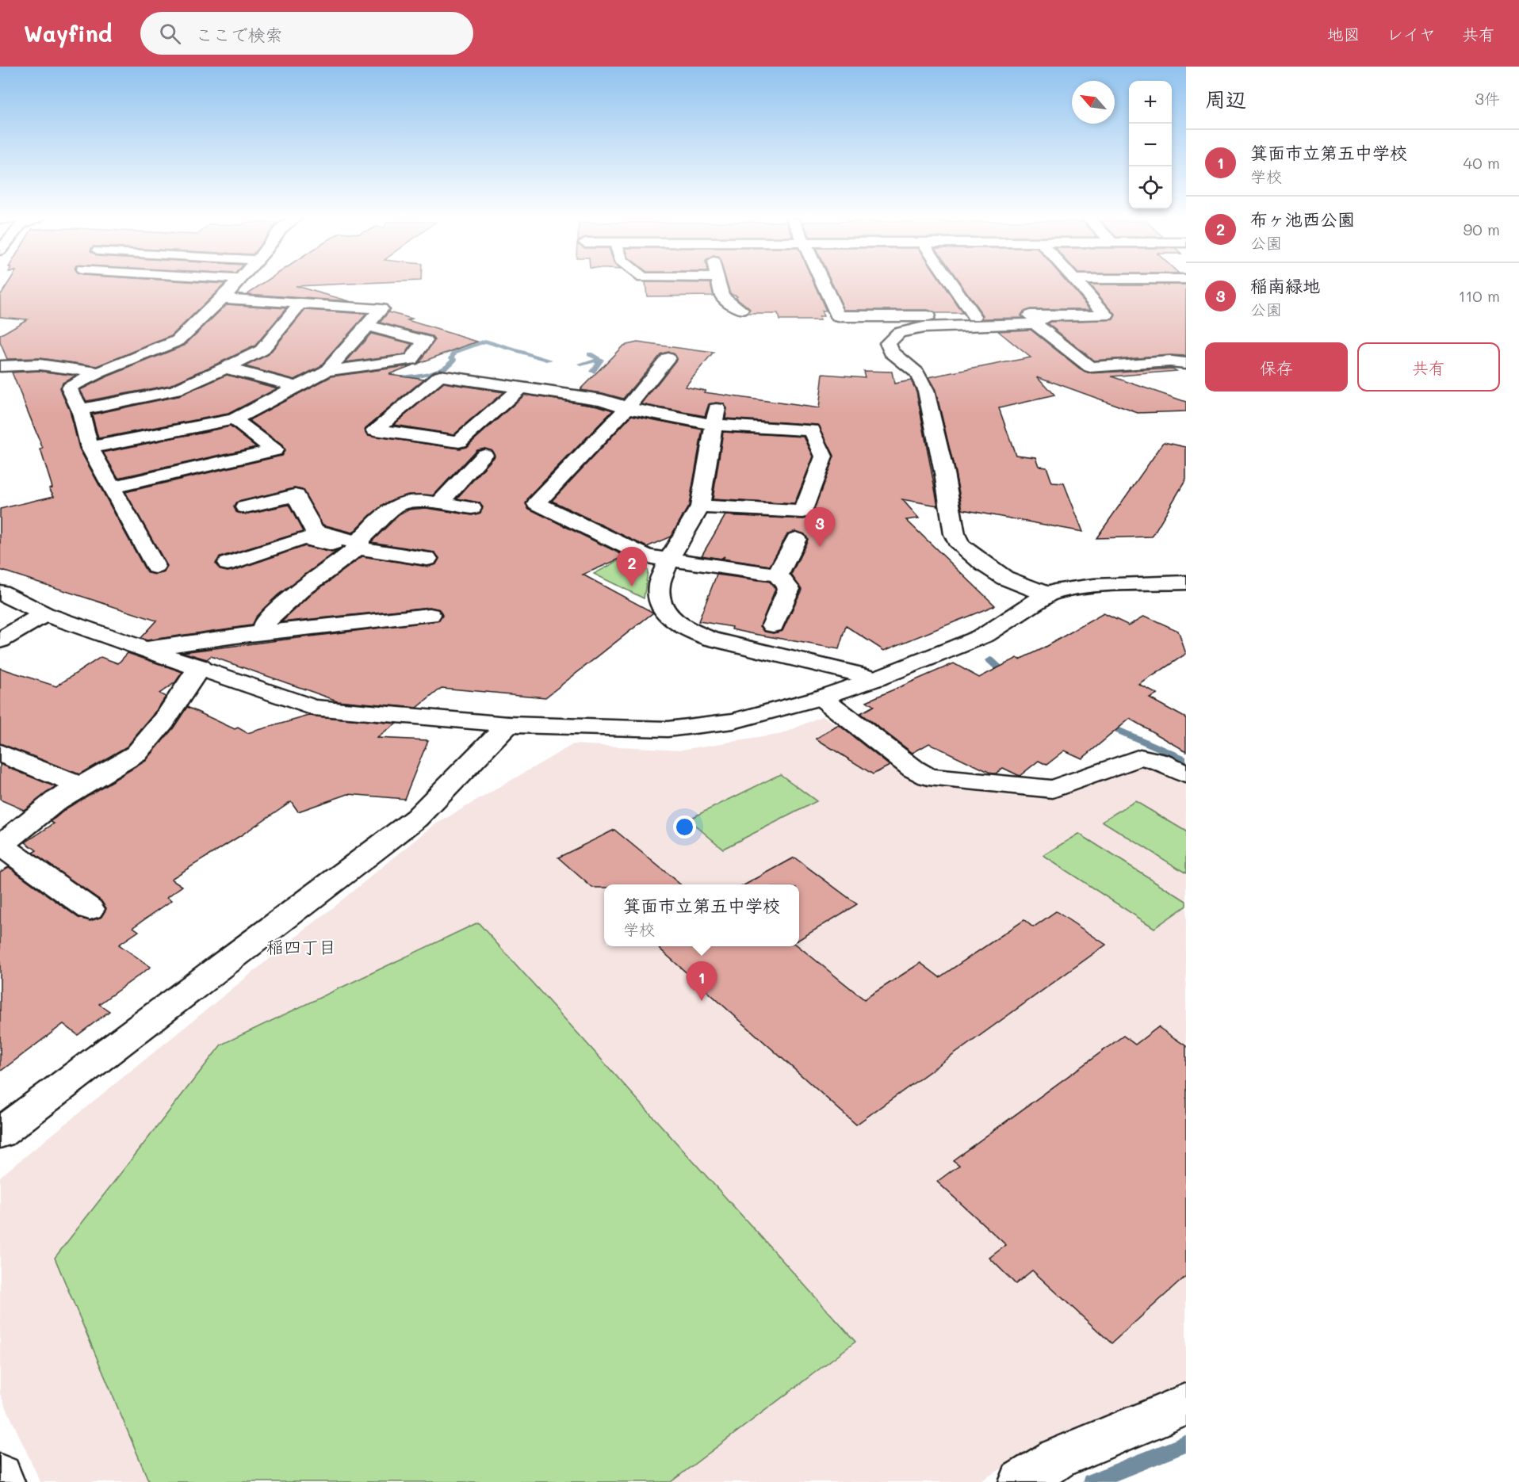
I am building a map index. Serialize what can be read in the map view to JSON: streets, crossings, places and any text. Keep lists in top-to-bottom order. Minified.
{"districts":["稲四丁目"],"north":"top left","page":{"header":"Wayfind","search":"ここで検索","nav":["地図","レイヤ","共有"],"heading":["周辺","3件"],"map_buttons":["+","−"],"list":[{"mark":"1","name":"箕面市立第五中学校","note":"学校","value":"40 m"},{"mark":"2","name":"布ヶ池西公園","note":"公園","value":"90 m"},{"mark":"3","name":"稲南緑地","note":"公園","value":"110 m"}],"buttons":["保存","共有"],"pins":["3","2","1"],"popup":["箕面市立第五中学校","学校"]}}
